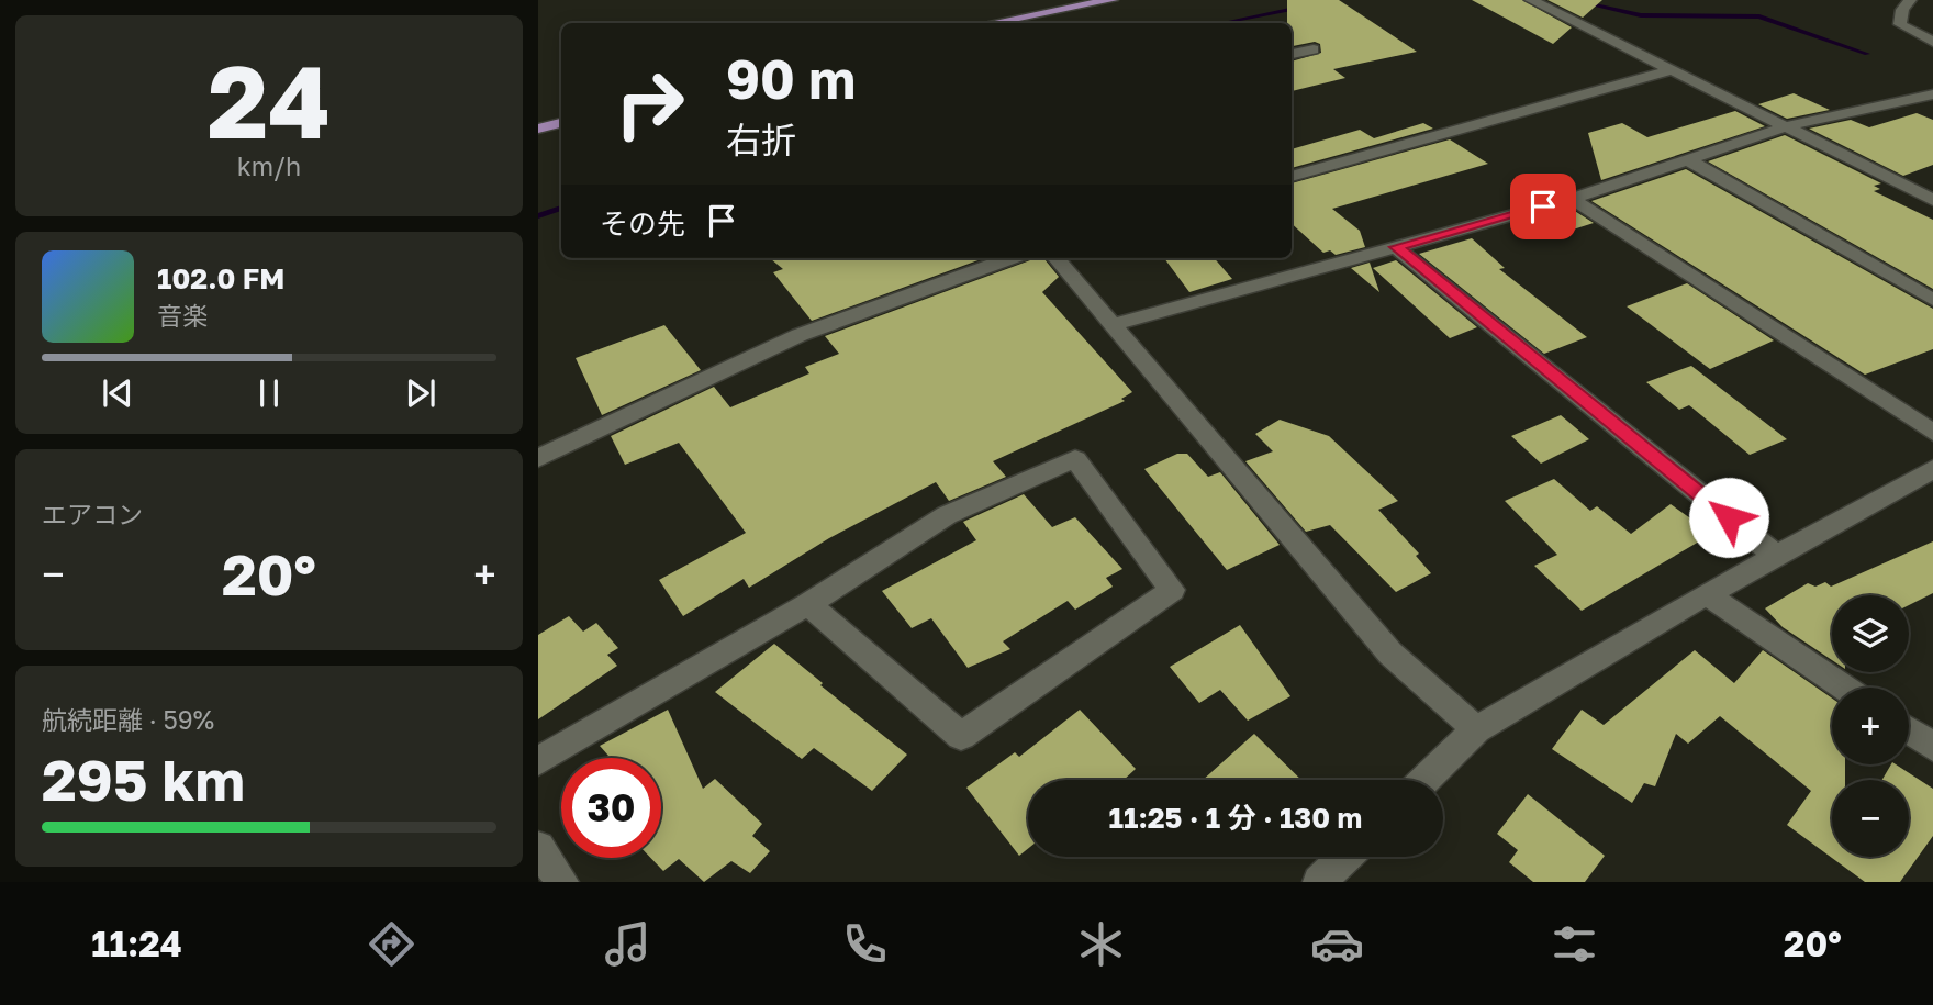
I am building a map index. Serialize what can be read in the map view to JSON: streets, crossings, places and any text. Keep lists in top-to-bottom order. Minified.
{"page":{"tile":[["24","km/h"],"エアコン",["航続距離 · 59%","295 km"]],"turn":["90 m","右折"],"then":"その先","song":["102.0 FM","音楽"],"heat":["−","20°","+"],"map_buttons":["+","−"],"limit":"30","trip":"11:25 · 1 分 · 130 m","tabs":["11:24","20°"]}}
